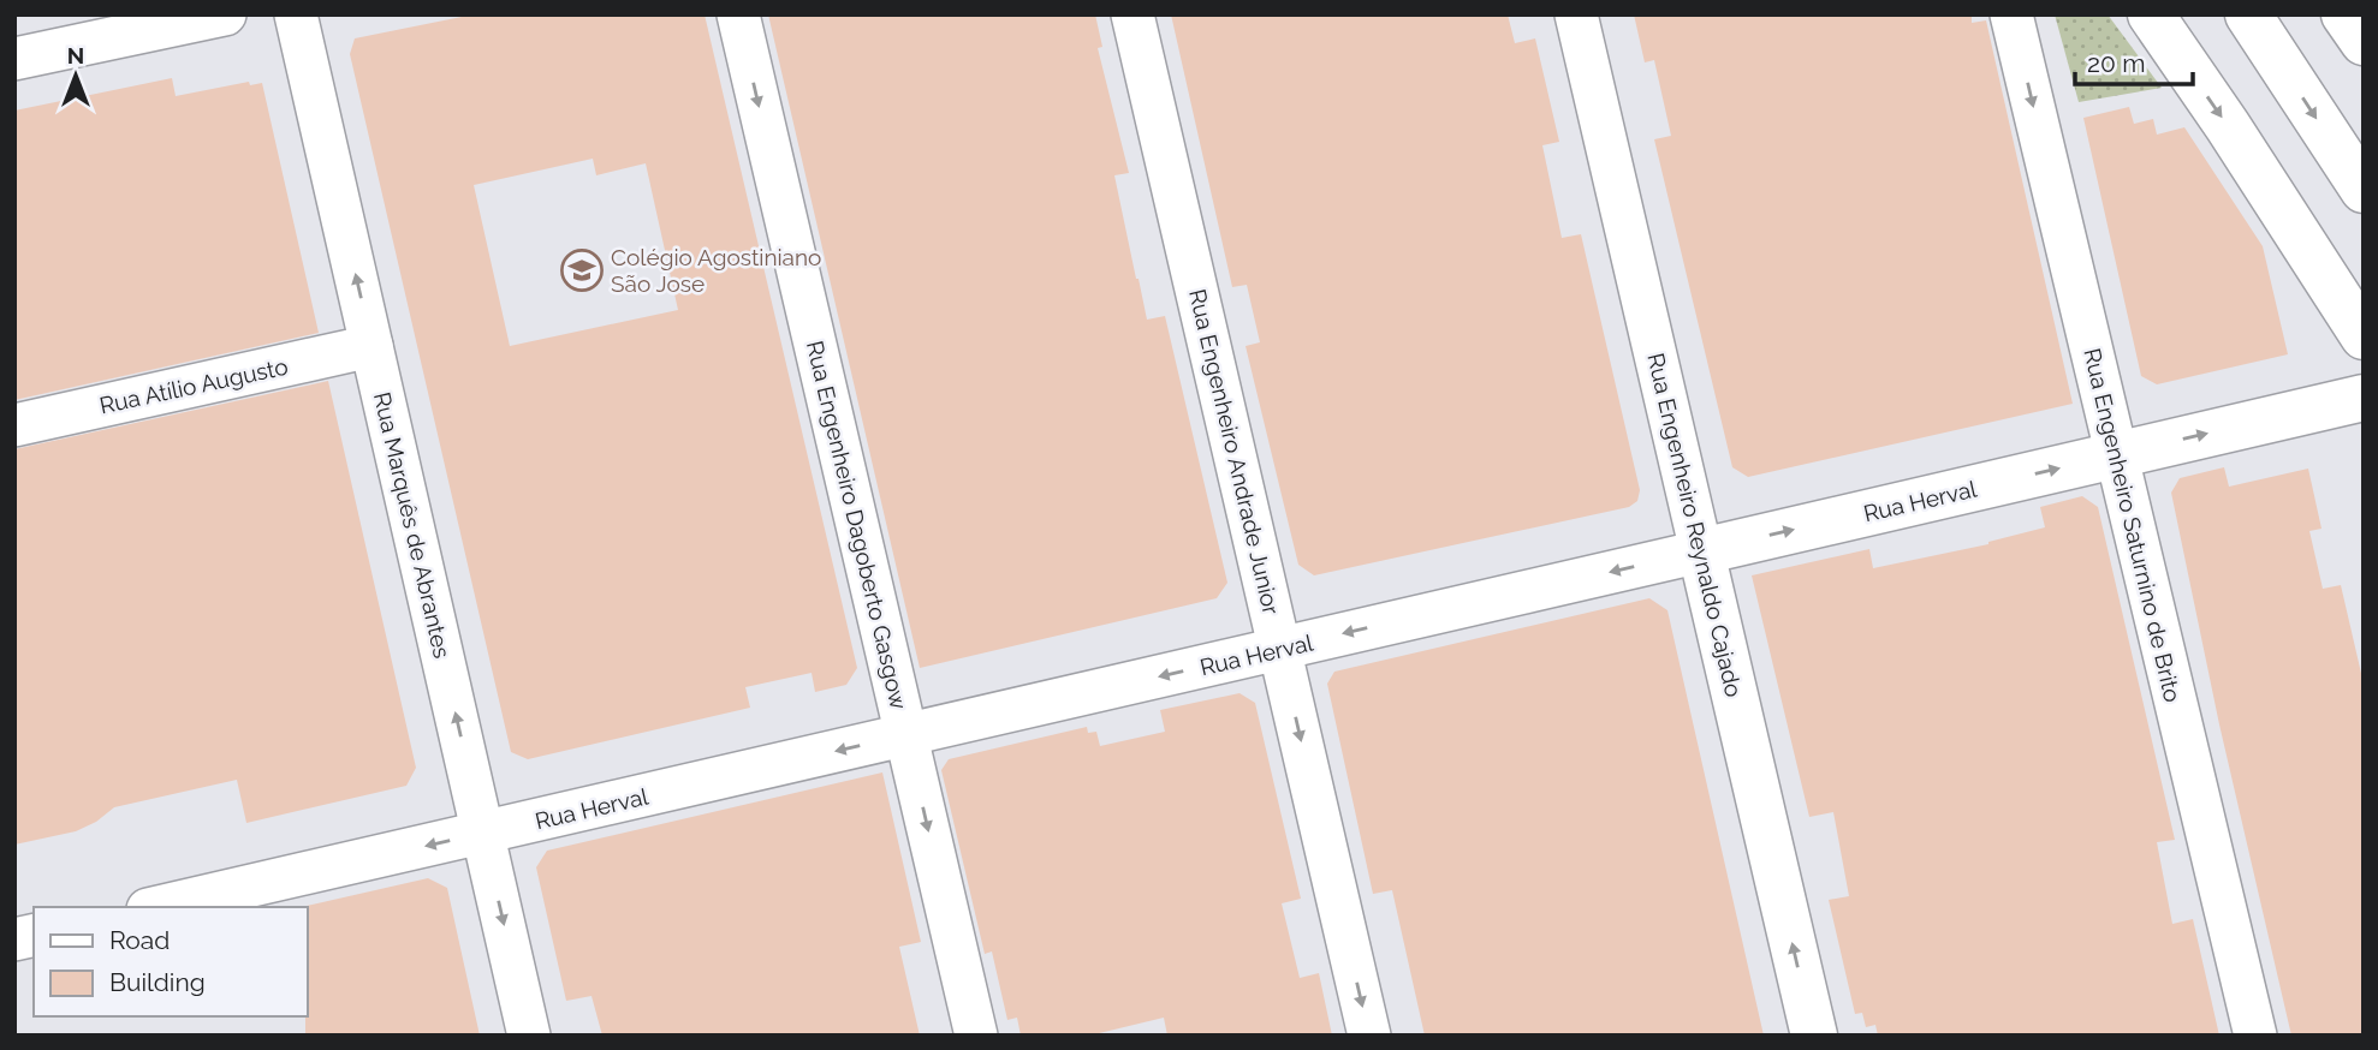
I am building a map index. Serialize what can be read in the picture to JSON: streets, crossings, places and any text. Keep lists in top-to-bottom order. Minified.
{"streets":{"main road":["Rua Herval","Rua Engenheiro Reynaldo Cajado"],"street":["Rua Atílio Augusto","Rua Engenheiro Andrade Junior","Rua Marquês de Abrantes","Rua Engenheiro Dagoberto Gasgow","Rua Engenheiro Saturnino de Brito"]},"crossings":[["Rua Atílio Augusto","Rua Marquês de Abrantes"],["Rua Engenheiro Andrade Junior","Rua Herval"],["Rua Herval","Rua Marquês de Abrantes"],["Rua Herval","Rua Engenheiro Dagoberto Gasgow"],["Rua Herval","Rua Engenheiro Reynaldo Cajado"],["Rua Herval","Rua Engenheiro Saturnino de Brito"]],"one_way":["Rua Engenheiro Andrade Junior","Rua Engenheiro Dagoberto Gasgow","Rua Engenheiro Reynaldo Cajado","Rua Engenheiro Saturnino de Brito"],"places":{"school or university":["Colégio Agostiniano São Jose"]},"legend":["Road","Building"],"scale_bar":"20 m","north":"top"}
